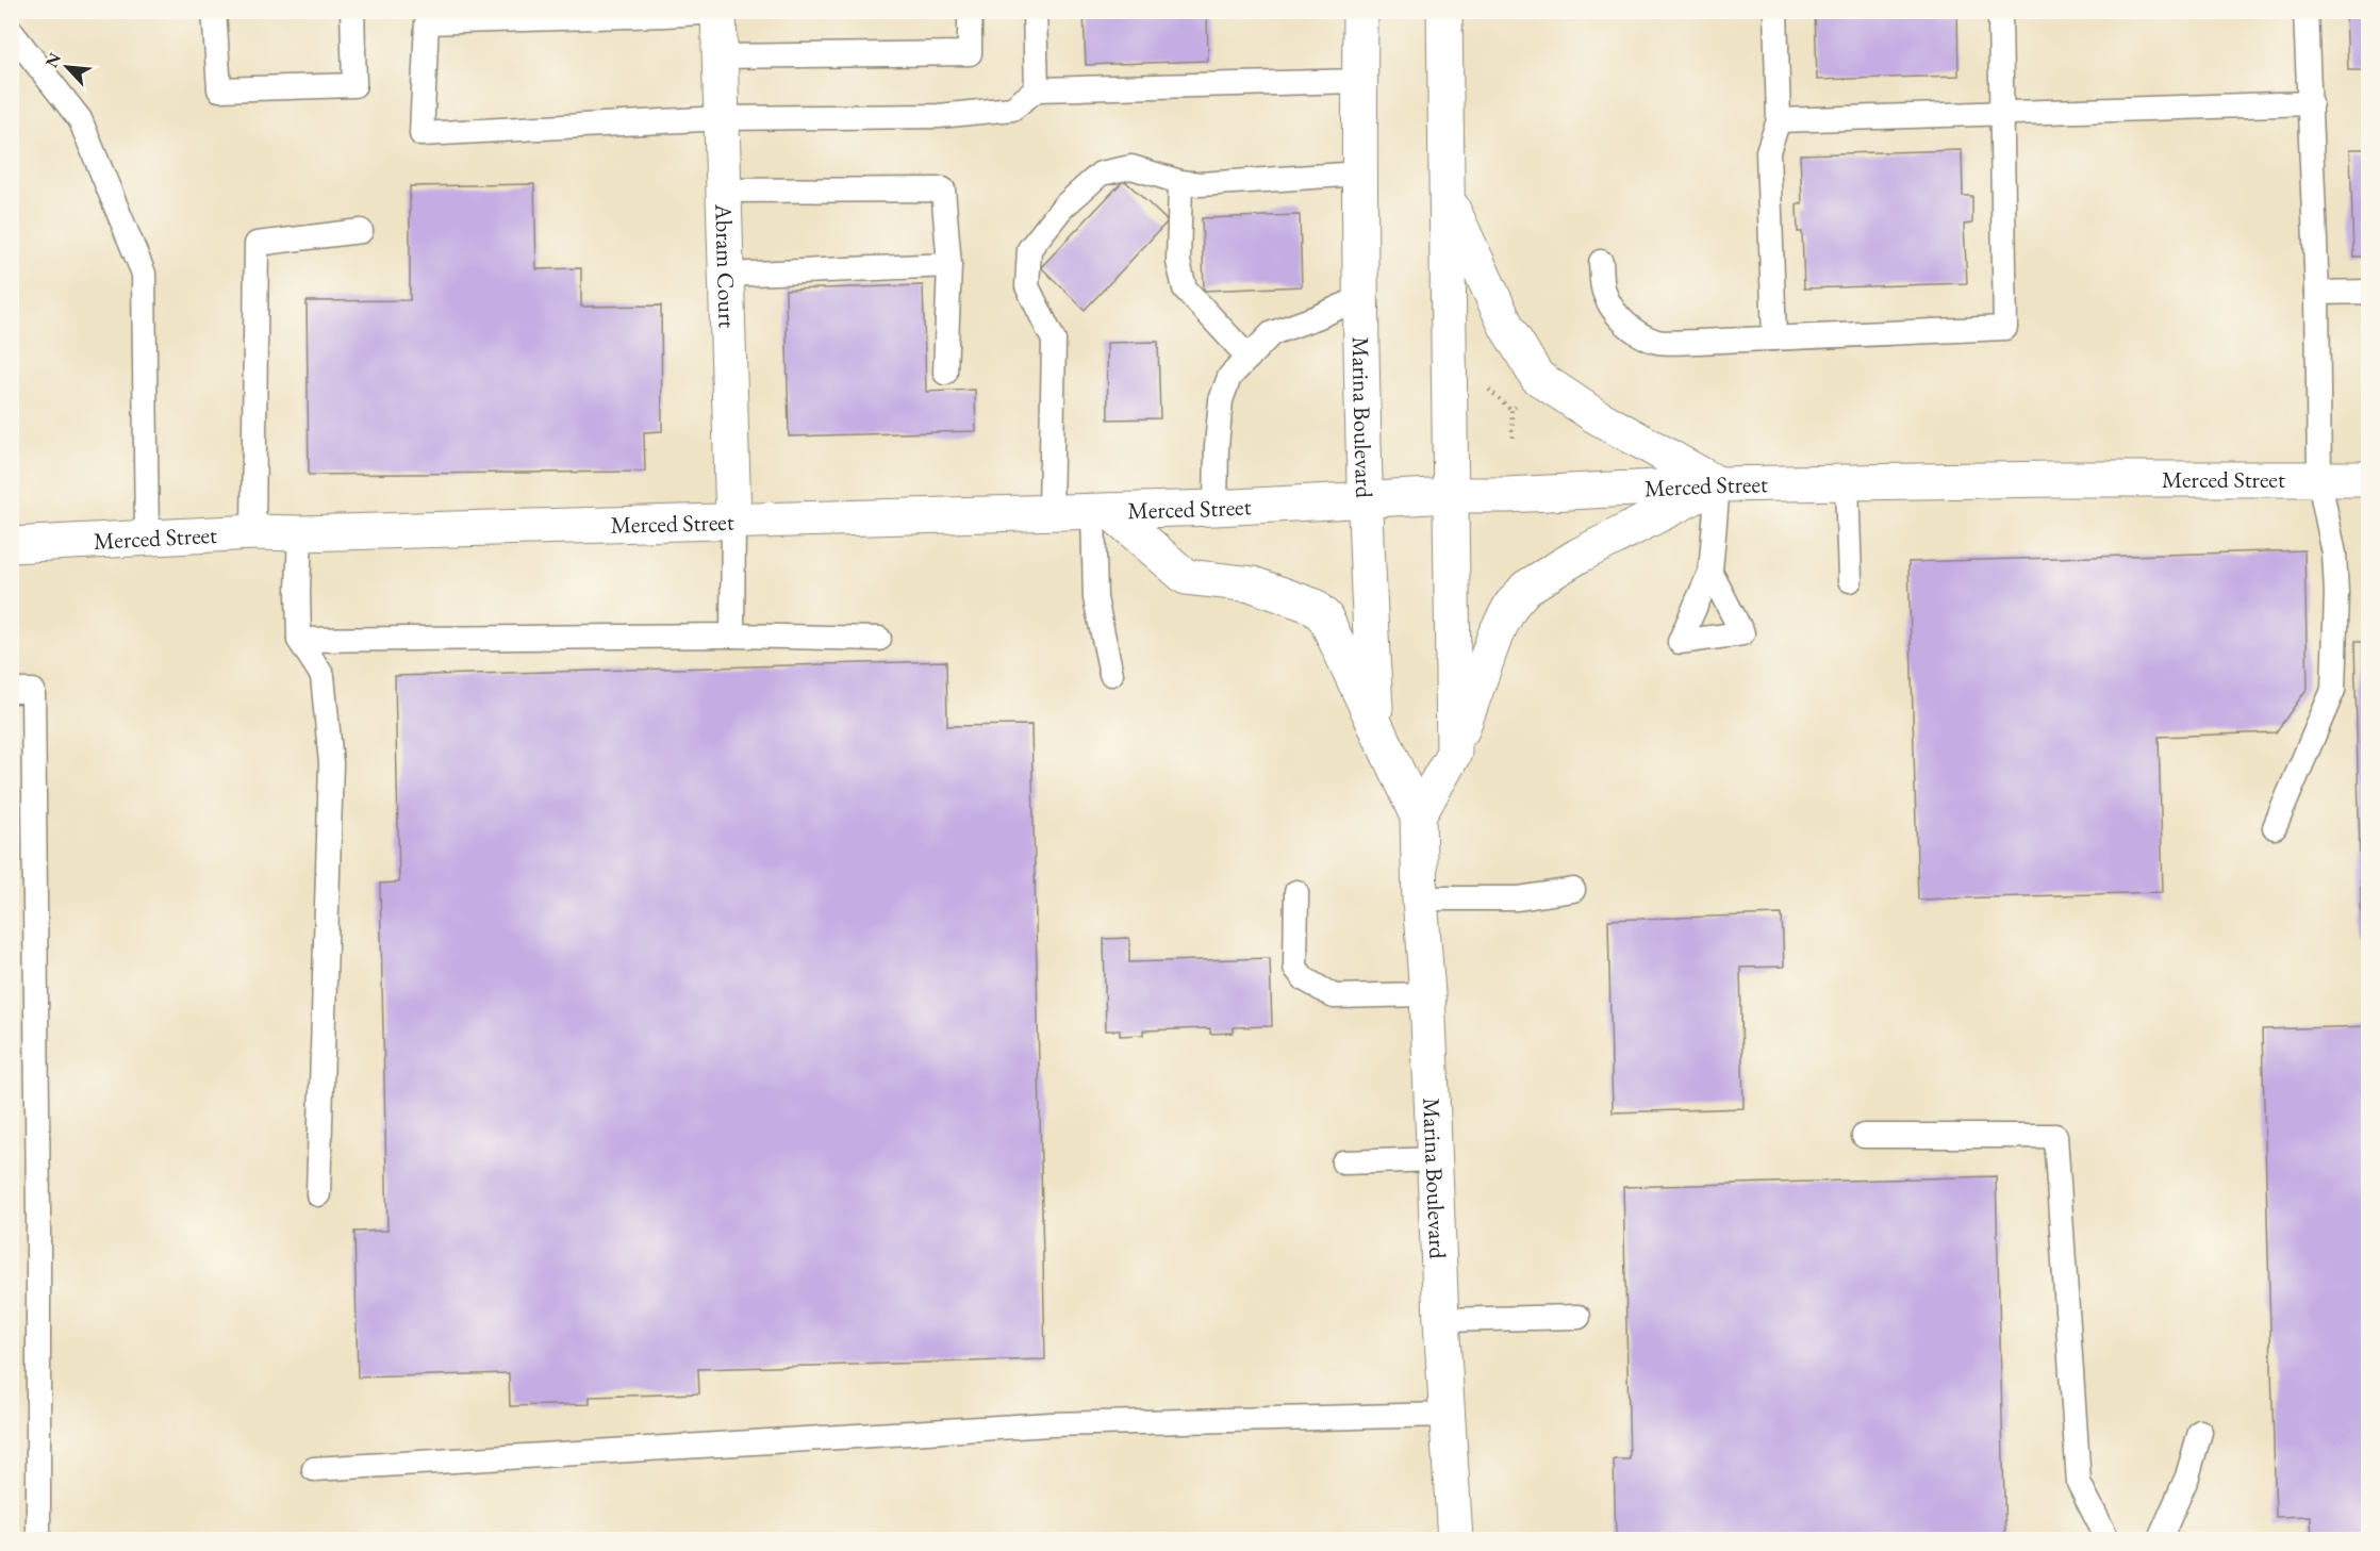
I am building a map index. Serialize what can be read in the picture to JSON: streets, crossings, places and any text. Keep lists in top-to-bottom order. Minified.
{"streets":{"main road":["Abram Court","Marina Boulevard","Merced Street"]},"crossings":[["Abram Court","Merced Street"],["Marina Boulevard","Merced Street"]],"north":"top left"}
